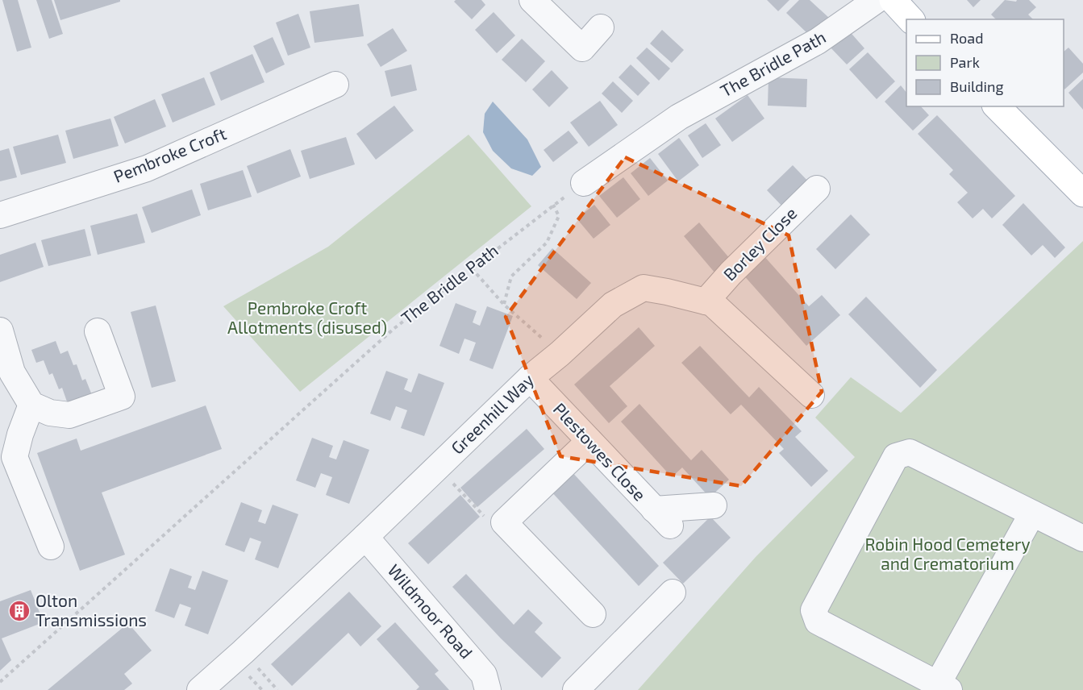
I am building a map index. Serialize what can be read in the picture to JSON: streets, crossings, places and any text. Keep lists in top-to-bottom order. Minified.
{"streets":{"street":["The Bridle Path","Pembroke Croft","Borley Close","Greenhill Way","Plestowes Close","Wildmoor Road"]},"crossings":[["Borley Close","Greenhill Way"],["Greenhill Way","Plestowes Close"],["Greenhill Way","Wildmoor Road"]],"parks":["Pembroke Croft Allotments (disused)","Robin Hood Cemetery and Crematorium"],"places":{"building":["Olton Transmissions"]},"legend":["Road","Park","Building"]}
